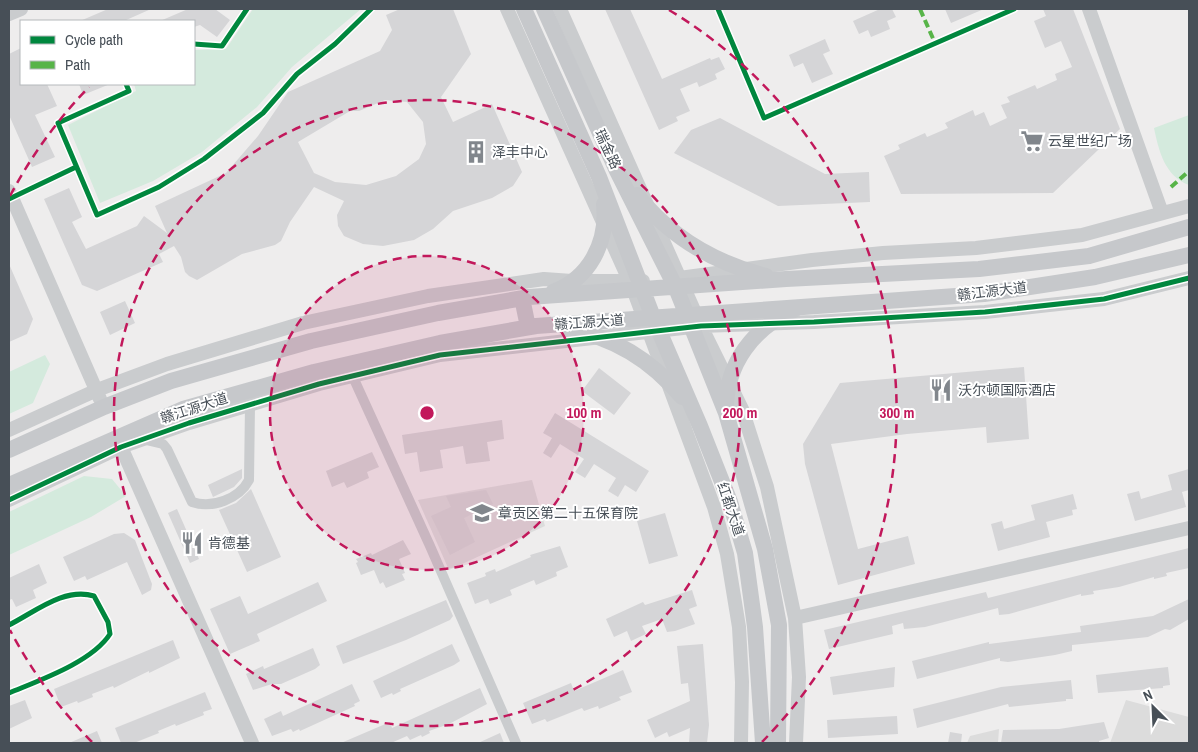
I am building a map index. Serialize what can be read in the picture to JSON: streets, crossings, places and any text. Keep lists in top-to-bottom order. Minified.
{"streets":{"main road":["瑞金路","赣江源大道","红都大道"]},"crossings":[["瑞金路","赣江源大道"],["瑞金路","红都大道"],["赣江源大道","红都大道"]],"places":{"supermarket":["云星世纪广场"],"building":["泽丰中心"],"restaurant":["沃尔顿国际酒店","肯德基"],"school or university":["章贡区第二十五保育院"]},"legend":["Cycle path","Path"],"north":"top left","rings":["100 m","200 m","300 m"]}
